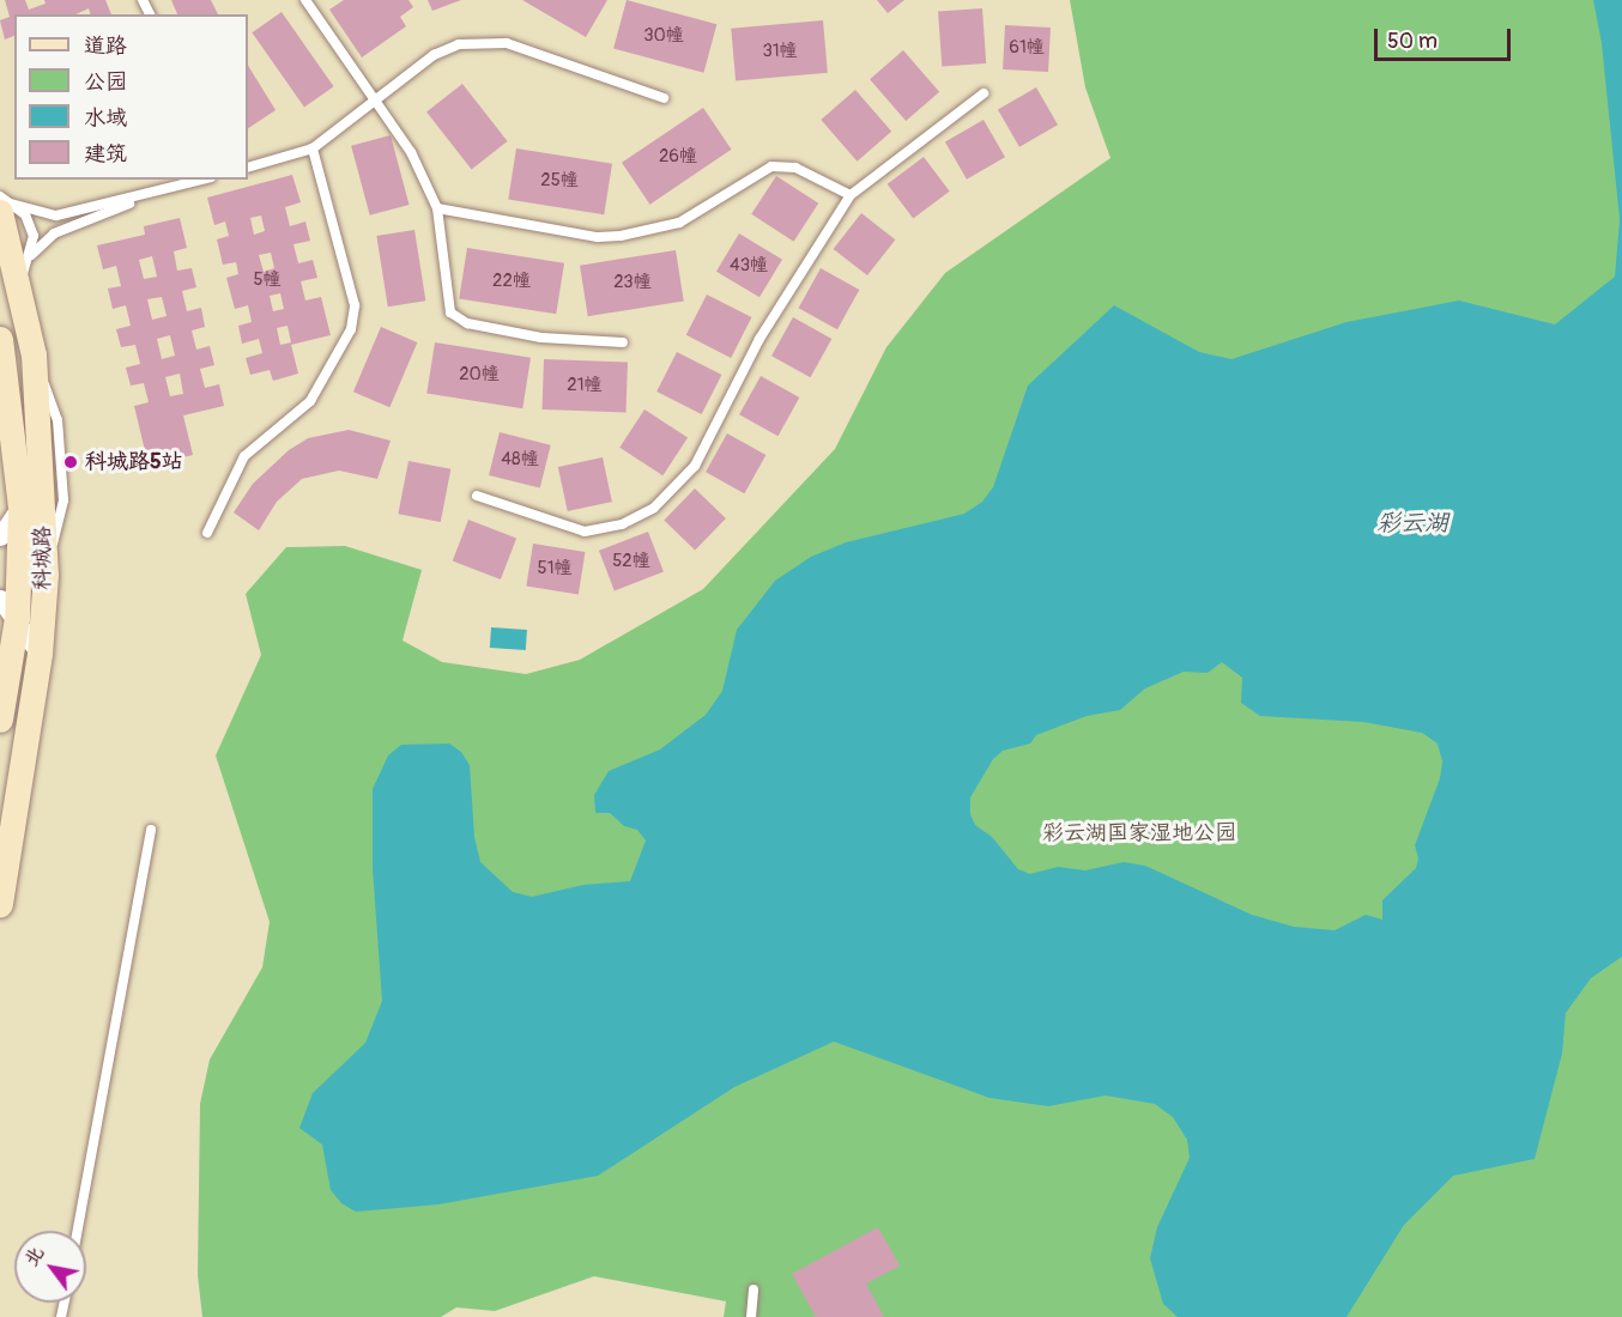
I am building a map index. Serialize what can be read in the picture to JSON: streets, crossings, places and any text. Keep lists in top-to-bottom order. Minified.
{"streets":{"main road":["科城路"]},"water":["彩云湖"],"parks":["彩云湖国家湿地公园"],"places":["科城路5站"],"house_numbers":["30幢","61幢","31幢","26幢","25幢","43幢","5幢","22幢","23幢","20幢","21幢","48幢","52幢","51幢"],"legend":["道路","公园","水域","建筑"],"scale_bar":"50 m","north":"top left"}
